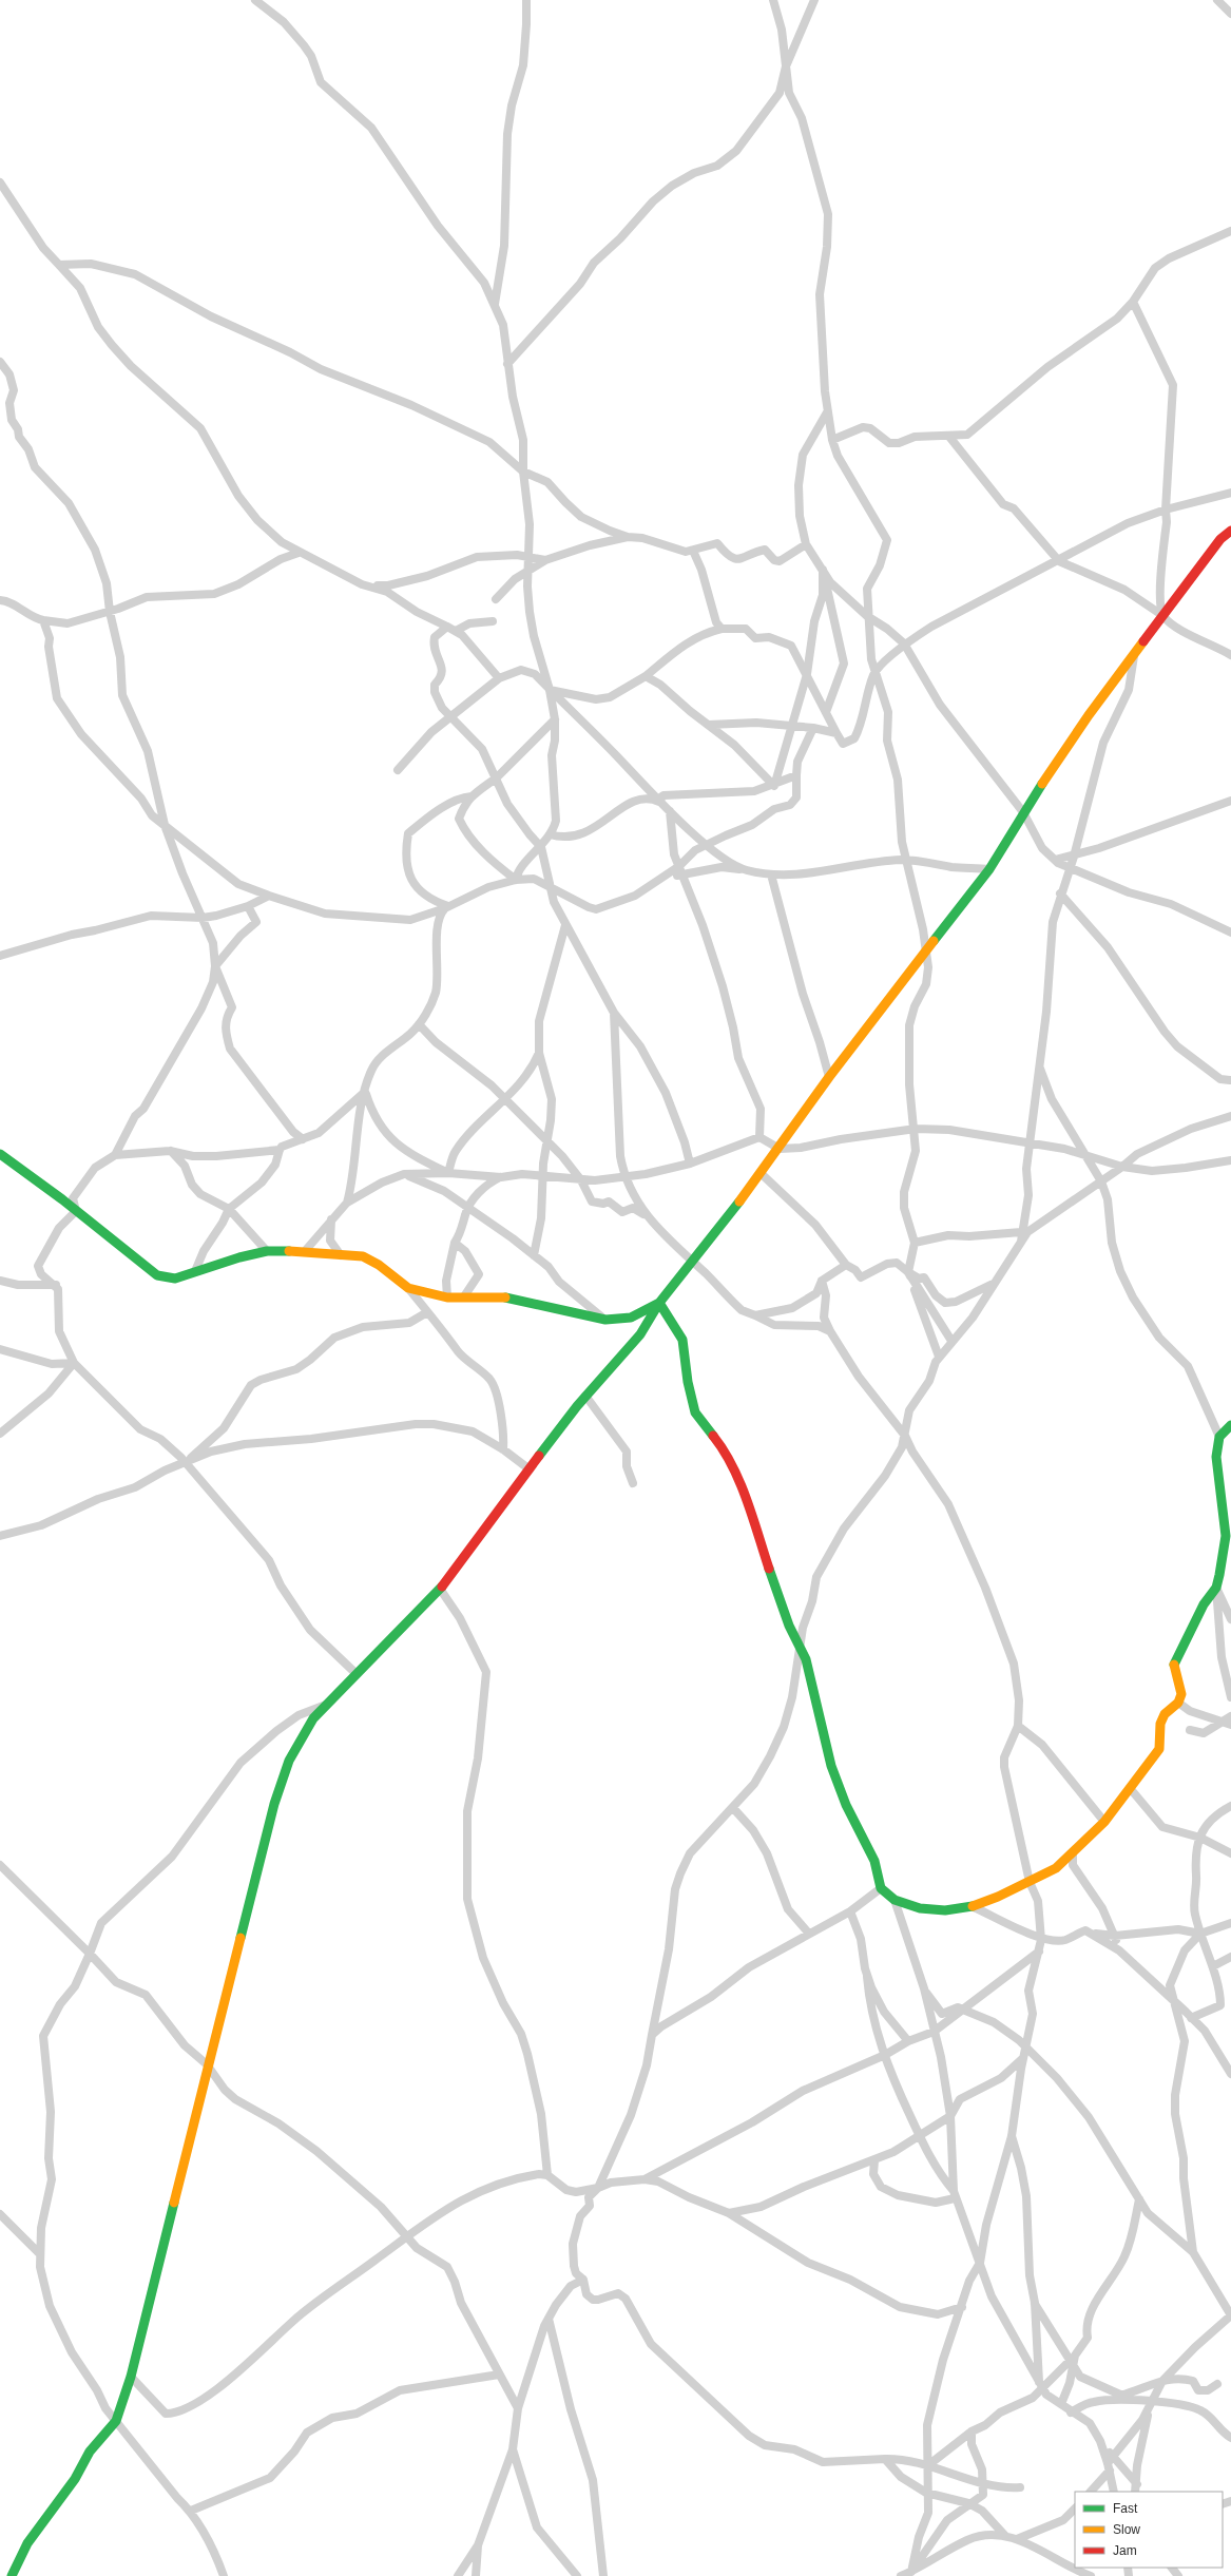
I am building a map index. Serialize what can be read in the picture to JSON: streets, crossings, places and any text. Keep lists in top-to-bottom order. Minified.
{"legend":["Fast","Slow","Jam"]}
